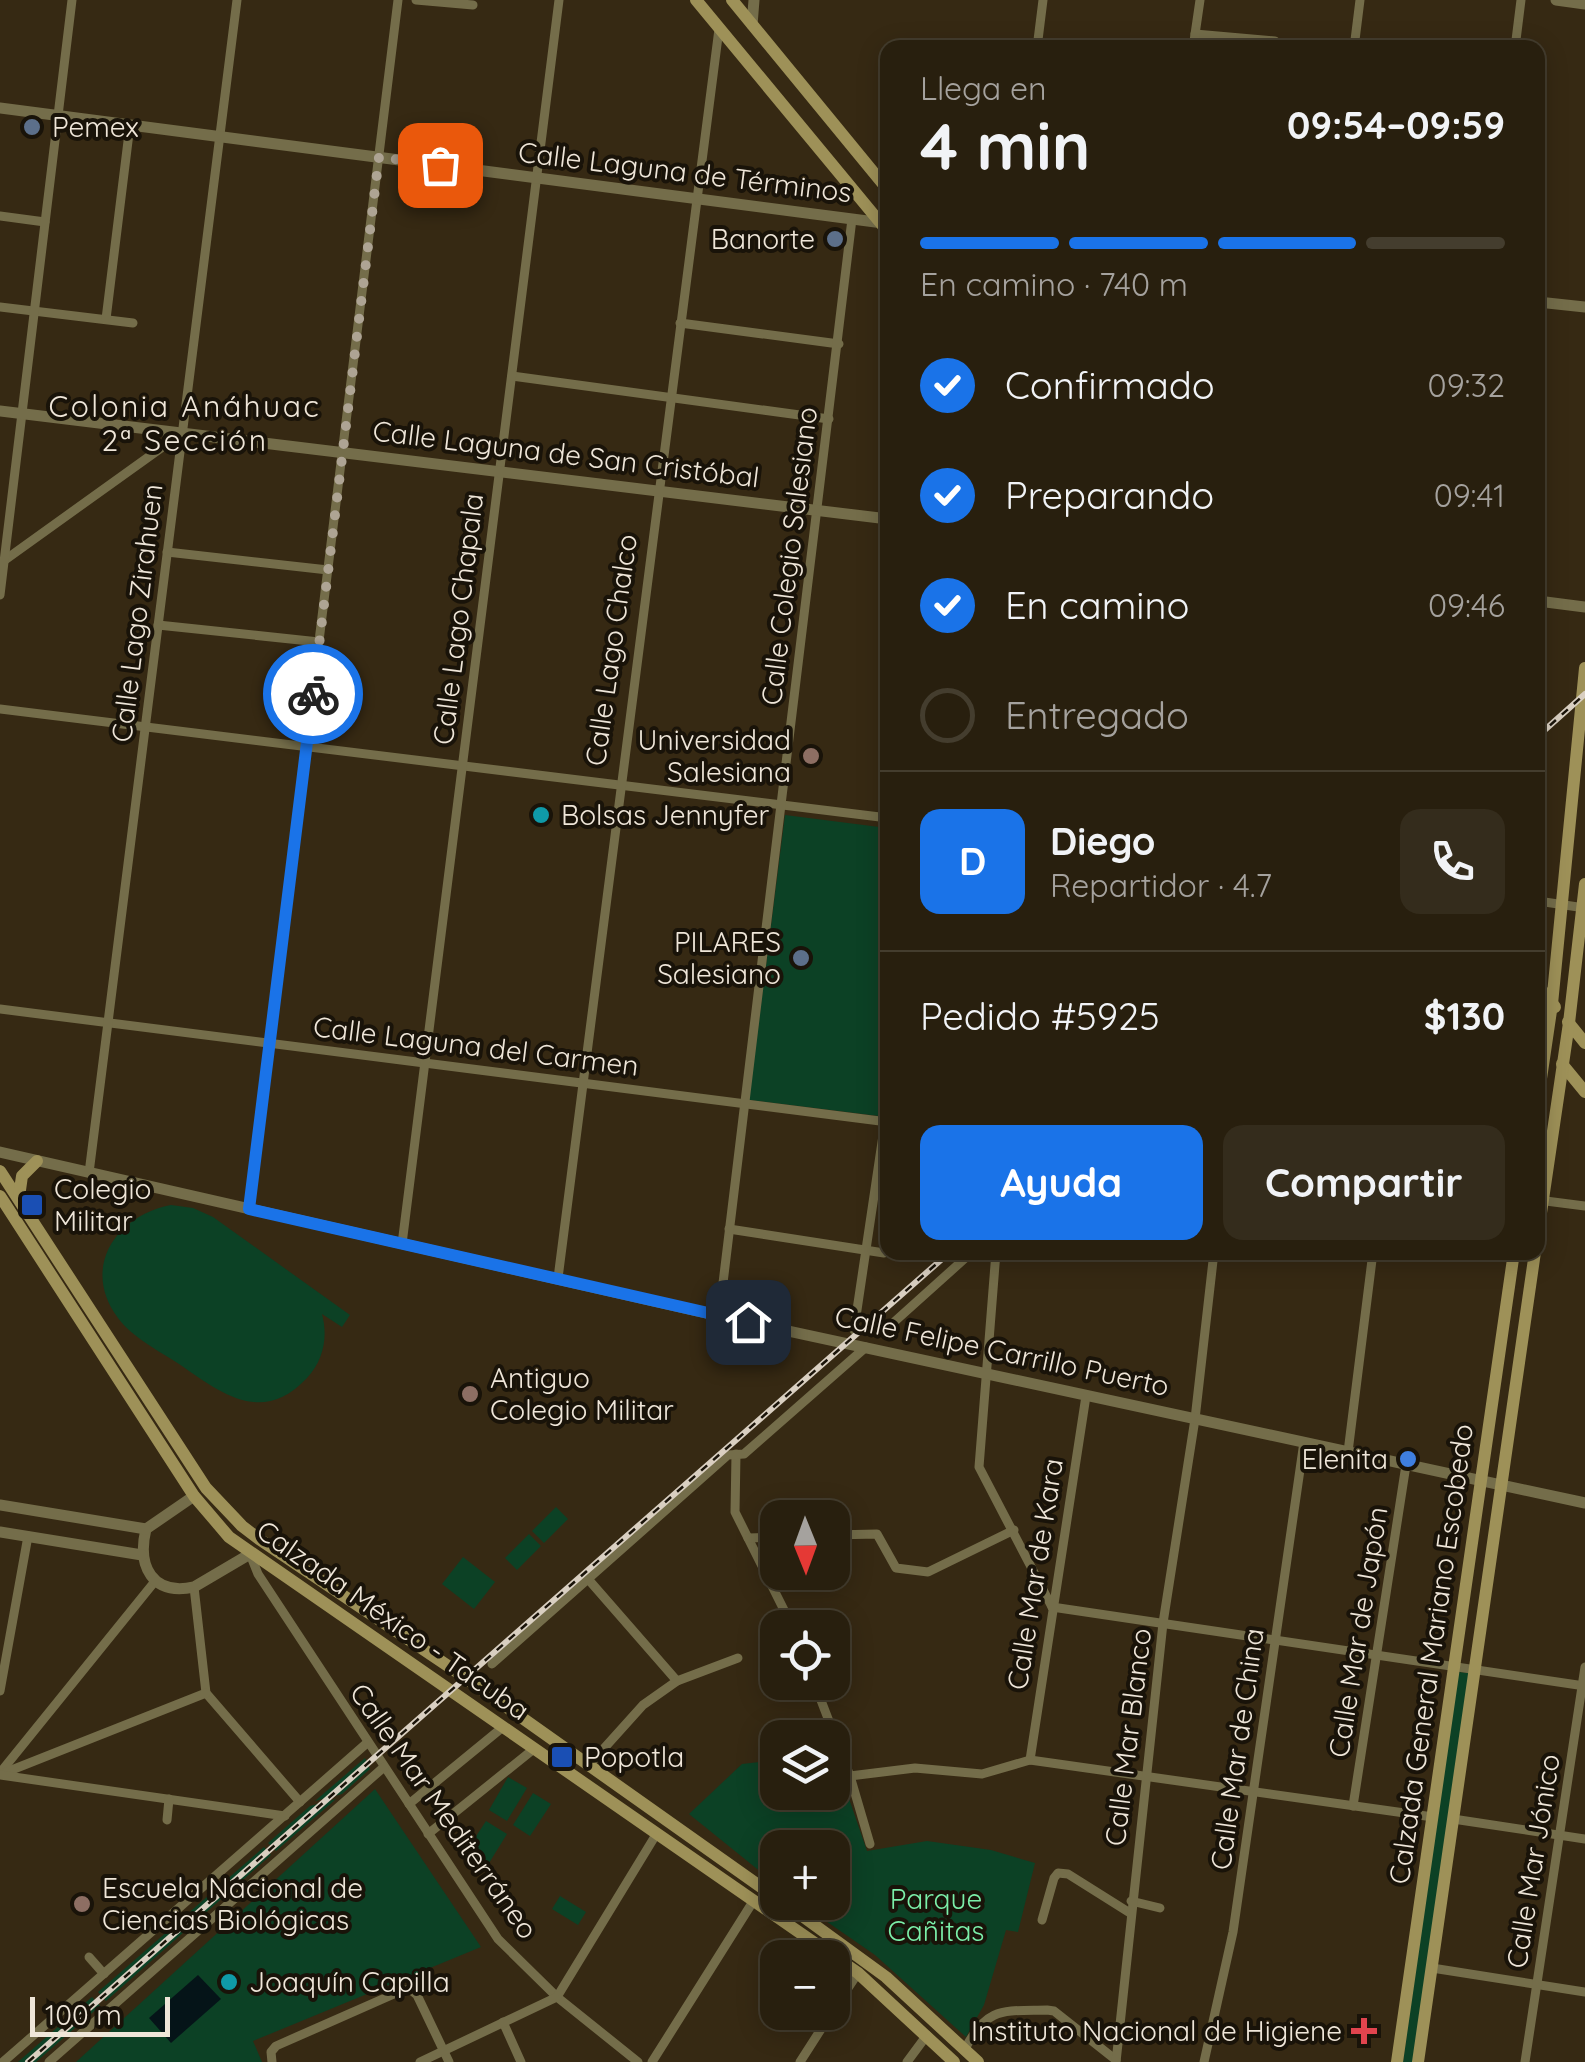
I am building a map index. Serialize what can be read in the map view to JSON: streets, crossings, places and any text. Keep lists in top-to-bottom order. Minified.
{"streets":{"main road":["Calzada México - Tacuba","Calzada General Mariano Escobedo"],"street":["Calle Laguna de Términos","Calle Laguna de San Cristóbal","Calle Colegio Salesiano","Calle Lago Zirahuen","Calle Lago Chapala","Calle Lago Chalco","Calle Laguna del Carmen","Calle Felipe Carrillo Puerto","Calle Mar de Kara","Calle Mar de Japón","Calle Mar Blanco","Calle Mar de China","Calle Mar Mediterráneo","Calle Mar Jónico"]},"crossings":[["Calle Laguna de Términos","Calle Colegio Salesiano"],["Calle Laguna de Términos","Calle Lago Zirahuen"],["Calle Laguna de Términos","Calle Lago Chapala"],["Calle Laguna de Términos","Calle Lago Chalco"],["Calle Laguna de San Cristóbal","Calle Colegio Salesiano"],["Calle Laguna de San Cristóbal","Calle Lago Zirahuen"],["Calle Laguna de San Cristóbal","Calle Lago Chapala"],["Calle Laguna de San Cristóbal","Calle Lago Chalco"],["Calle Colegio Salesiano","Calle Laguna del Carmen"],["Calle Colegio Salesiano","Calle Felipe Carrillo Puerto"],["Calle Lago Zirahuen","Calle Laguna del Carmen"],["Calle Lago Zirahuen","Calle Felipe Carrillo Puerto"],["Calle Lago Chapala","Calle Laguna del Carmen"],["Calle Lago Chapala","Calle Felipe Carrillo Puerto"],["Calle Lago Chalco","Calle Laguna del Carmen"],["Calle Lago Chalco","Calle Felipe Carrillo Puerto"],["Calle Felipe Carrillo Puerto","Calle Mar de Kara"],["Calle Felipe Carrillo Puerto","Calle Mar de Japón"],["Calle Felipe Carrillo Puerto","Calzada General Mariano Escobedo"],["Calle Felipe Carrillo Puerto","Calle Mar Blanco"],["Calle Felipe Carrillo Puerto","Calle Mar de China"],["Calzada México - Tacuba","Calle Mar Mediterráneo"]],"districts":["Colonia Anáhuac 2ª Sección"],"parks":["Parque Cañitas"],"places":{"other":["Pemex","Banorte","Universidad Salesiana","Bolsas Jennyfer","PILARES Salesiano","Antiguo Colegio Militar","Elenita","Escuela Nacional de Ciencias Biológicas","Joaquín Capilla"],"transit":["Colegio Militar","Popotla"],"health":["Instituto Nacional de Higiene"]},"scale_bar":"100 m","north":"bottom","page":{"heading":["4 min","Llega en","09:54–09:59"],"panel":["Diego","Repartidor · 4.7","Pedido #5925","$130"],"bar":"En camino · 740 m","list":[["Confirmado","09:32"],["Preparando","09:41"],["En camino","09:46"],"Entregado"],"round":"D","buttons":["Ayuda","Compartir"],"map_buttons":["+","−"],"scale":"100 m"}}
